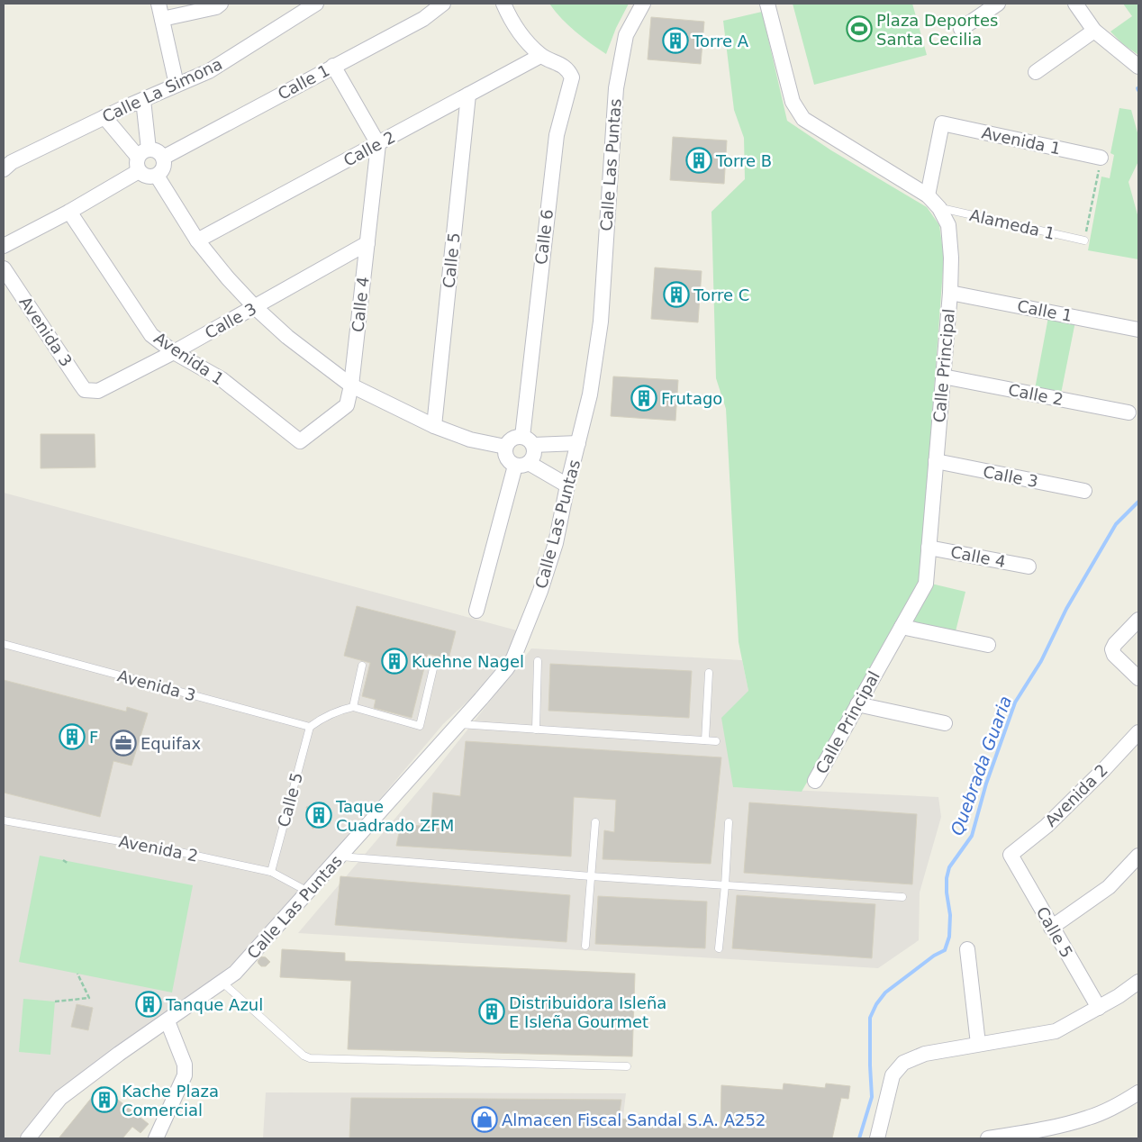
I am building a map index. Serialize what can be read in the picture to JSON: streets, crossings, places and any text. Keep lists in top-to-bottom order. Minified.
{"streets":{"street":["Calle 1","Calle La Simona","Avenida 1","Calle 2","Calle Las Puntas","Calle 6","Calle 5","Calle 4","Calle 3","Avenida 3","Calle Principal","Avenida 2"],"lane":["Alameda 1"]},"crossings":[["Calle 1","Calle Principal"],["Avenida 1","Calle 4"],["Avenida 1","Calle 3"],["Avenida 1","Calle Principal"],["Calle 2","Calle 6"],["Calle 2","Calle 5"],["Calle 2","Calle 4"],["Calle 2","Calle Principal"],["Calle Las Puntas","Avenida 2"],["Alameda 1","Calle Principal"],["Calle 5","Avenida 3"],["Calle 5","Avenida 2"],["Calle 4","Calle 3"],["Calle 4","Calle Principal"],["Calle 3","Avenida 3"],["Calle 3","Calle Principal"]],"water":["Quebrada Guaria"],"places":{"sports":["Plaza Deportes Santa Cecilia"],"building":["Torre A","Torre B","Torre C","Frutago","Kuehne Nagel","F","Taque Cuadrado ZFM","Tanque Azul","Distribuidora Isleña E Isleña Gourmet","Kache Plaza Comercial"],"office":["Equifax"],"shop":["Almacen Fiscal Sandal S.A. A252"]}}
